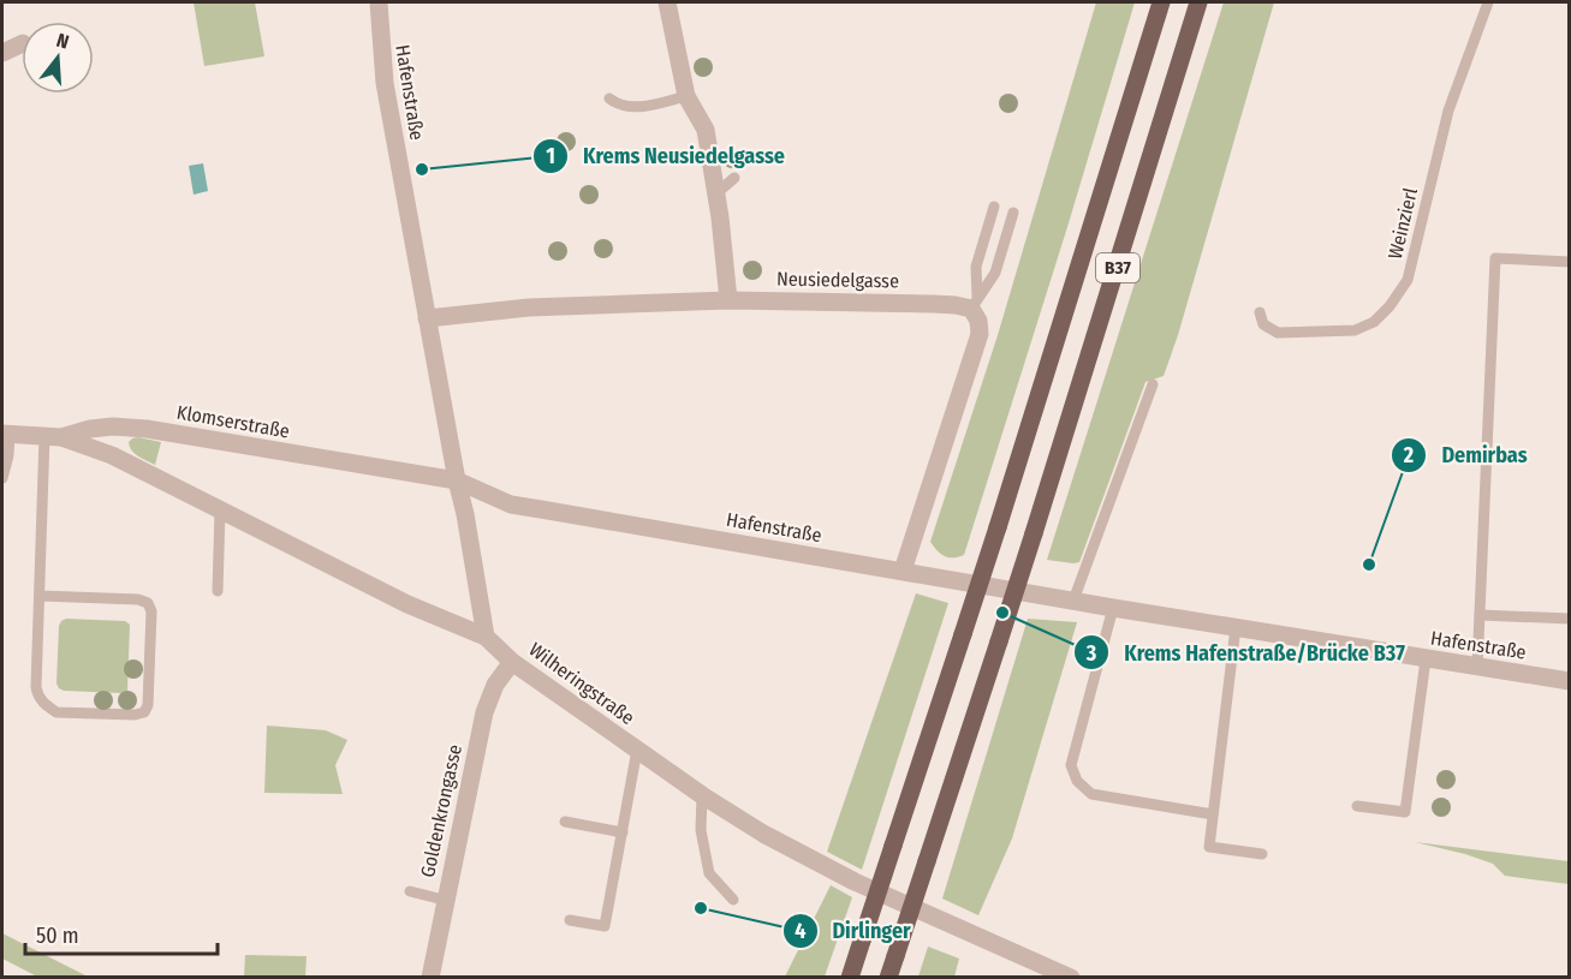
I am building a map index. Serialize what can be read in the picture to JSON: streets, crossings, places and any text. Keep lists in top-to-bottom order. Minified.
{"streets":{"main road":["B37"],"street":["Hafenstraße","Neusiedelgasse","Klomserstraße","Wilheringstraße","Goldenkrongasse"],"lane":["Weinzierl"]},"crossings":[["Hafenstraße","Neusiedelgasse"],["Hafenstraße","Klomserstraße"],["Klomserstraße","Wilheringstraße"],["Wilheringstraße","Goldenkrongasse"]],"places":["Krems Neusiedelgasse","Demirbas","Krems Hafenstraße/Brücke B37","Dirlinger"],"scale_bar":"50 m","north":"top"}
